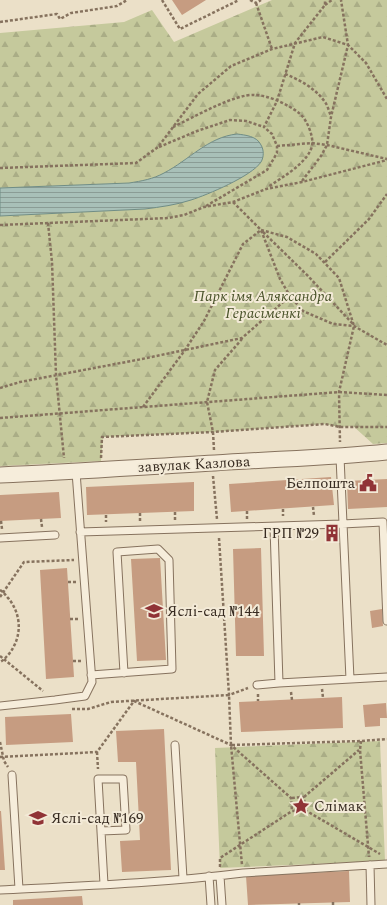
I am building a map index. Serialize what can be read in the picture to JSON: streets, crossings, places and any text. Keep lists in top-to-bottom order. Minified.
{"streets":{"street":["завулак Казлова"]},"parks":["Парк імя Аляксандра Герасіменкі"],"places":{"public building":["Белпошта"],"building":["ГРП №29"],"school or university":["Яслі-сад №144","Яслі-сад №169"],"place":["Слімак"]}}
